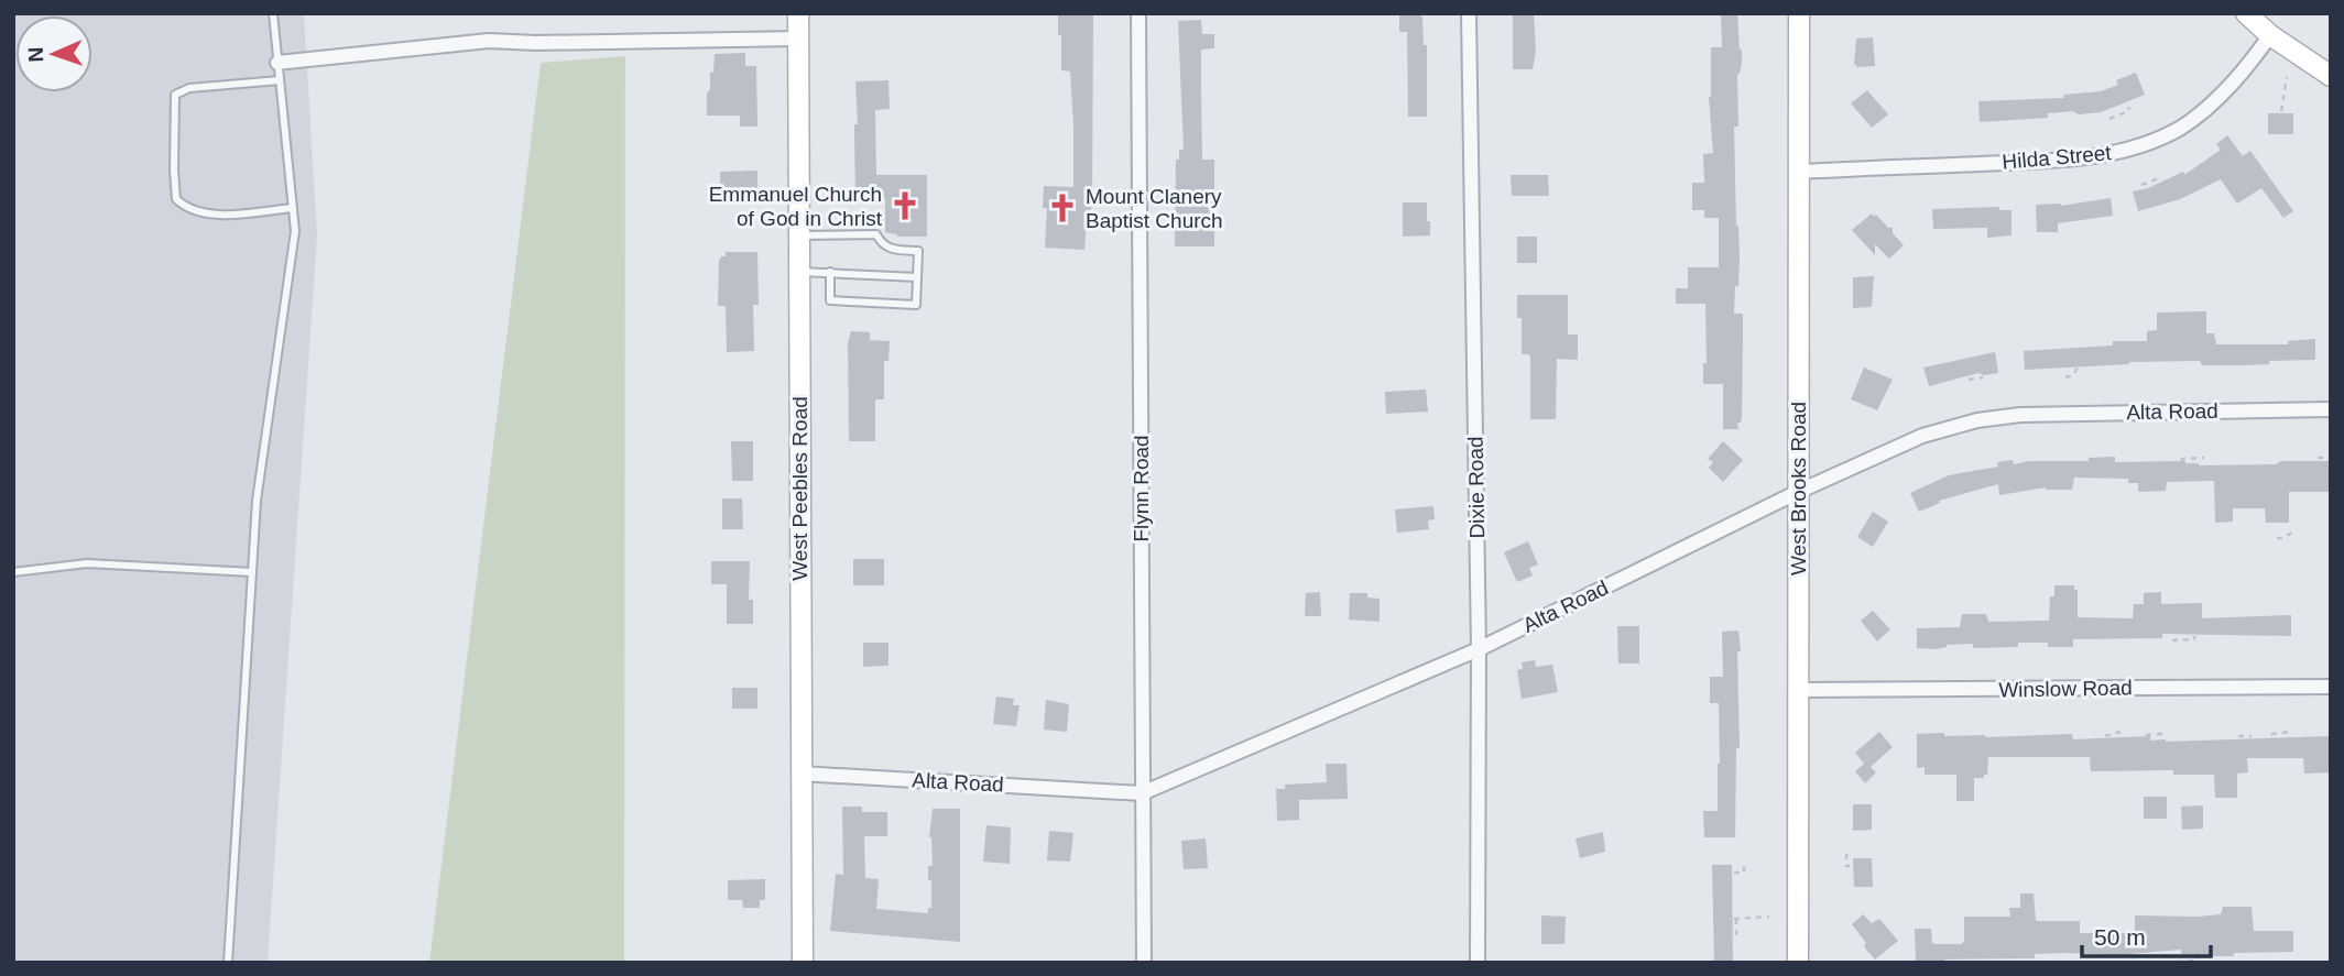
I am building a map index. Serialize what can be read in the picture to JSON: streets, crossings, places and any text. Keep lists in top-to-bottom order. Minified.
{"streets":{"street":["Hilda Street","Alta Road","Dixie Road","West Peebles Road","Flynn Road","West Brooks Road","Winslow Road"]},"crossings":[["Hilda Street","West Brooks Road"],["Alta Road","Dixie Road"],["Alta Road","West Peebles Road"],["Alta Road","Flynn Road"],["Alta Road","West Brooks Road"],["West Brooks Road","Winslow Road"]],"places":{"church":["Emmanuel Church of God in Christ","Mount Clanery Baptist Church"]},"scale_bar":"50 m","north":"left"}
